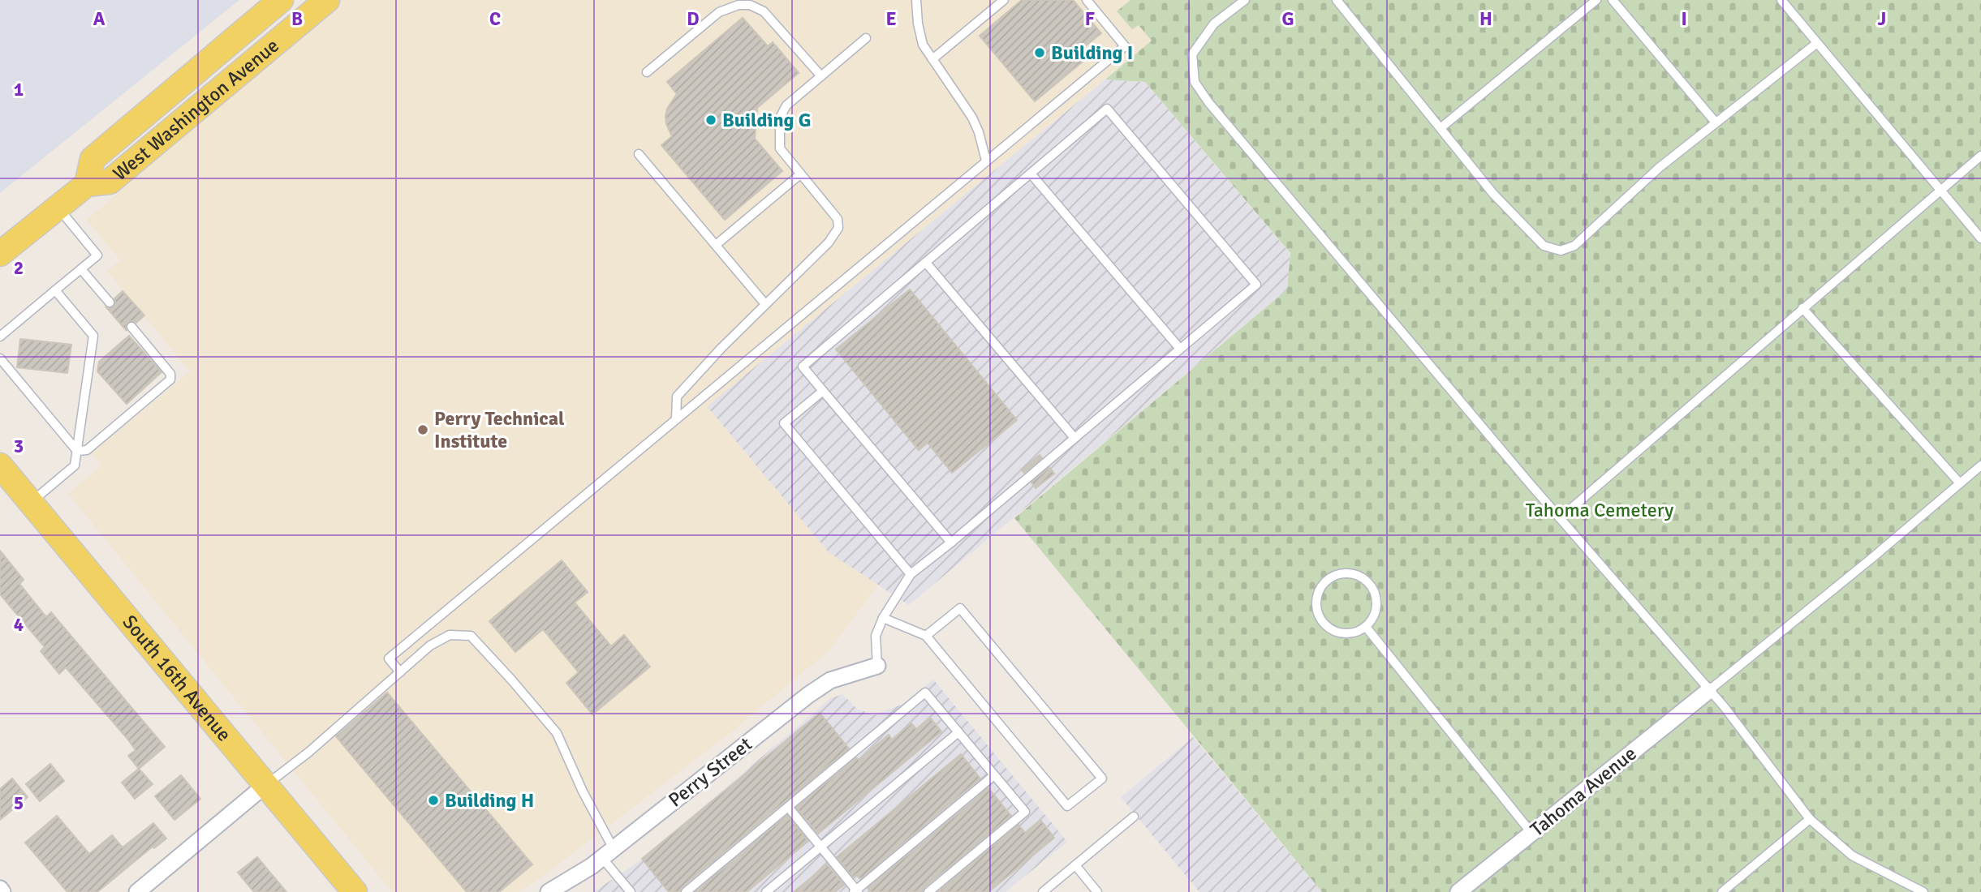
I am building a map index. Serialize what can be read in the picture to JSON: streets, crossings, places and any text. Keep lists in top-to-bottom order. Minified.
{"streets":{"main road":["West Washington Avenue","South 16th Avenue"],"street":["Perry Street","Tahoma Avenue"]},"parks":["Tahoma Cemetery"],"places":["Building I","Building G","Perry Technical Institute","Building H"],"grid":{"columns":["A","B","C","D","E","F","G","H","I","J"],"rows":["1","2","3","4","5"]}}
